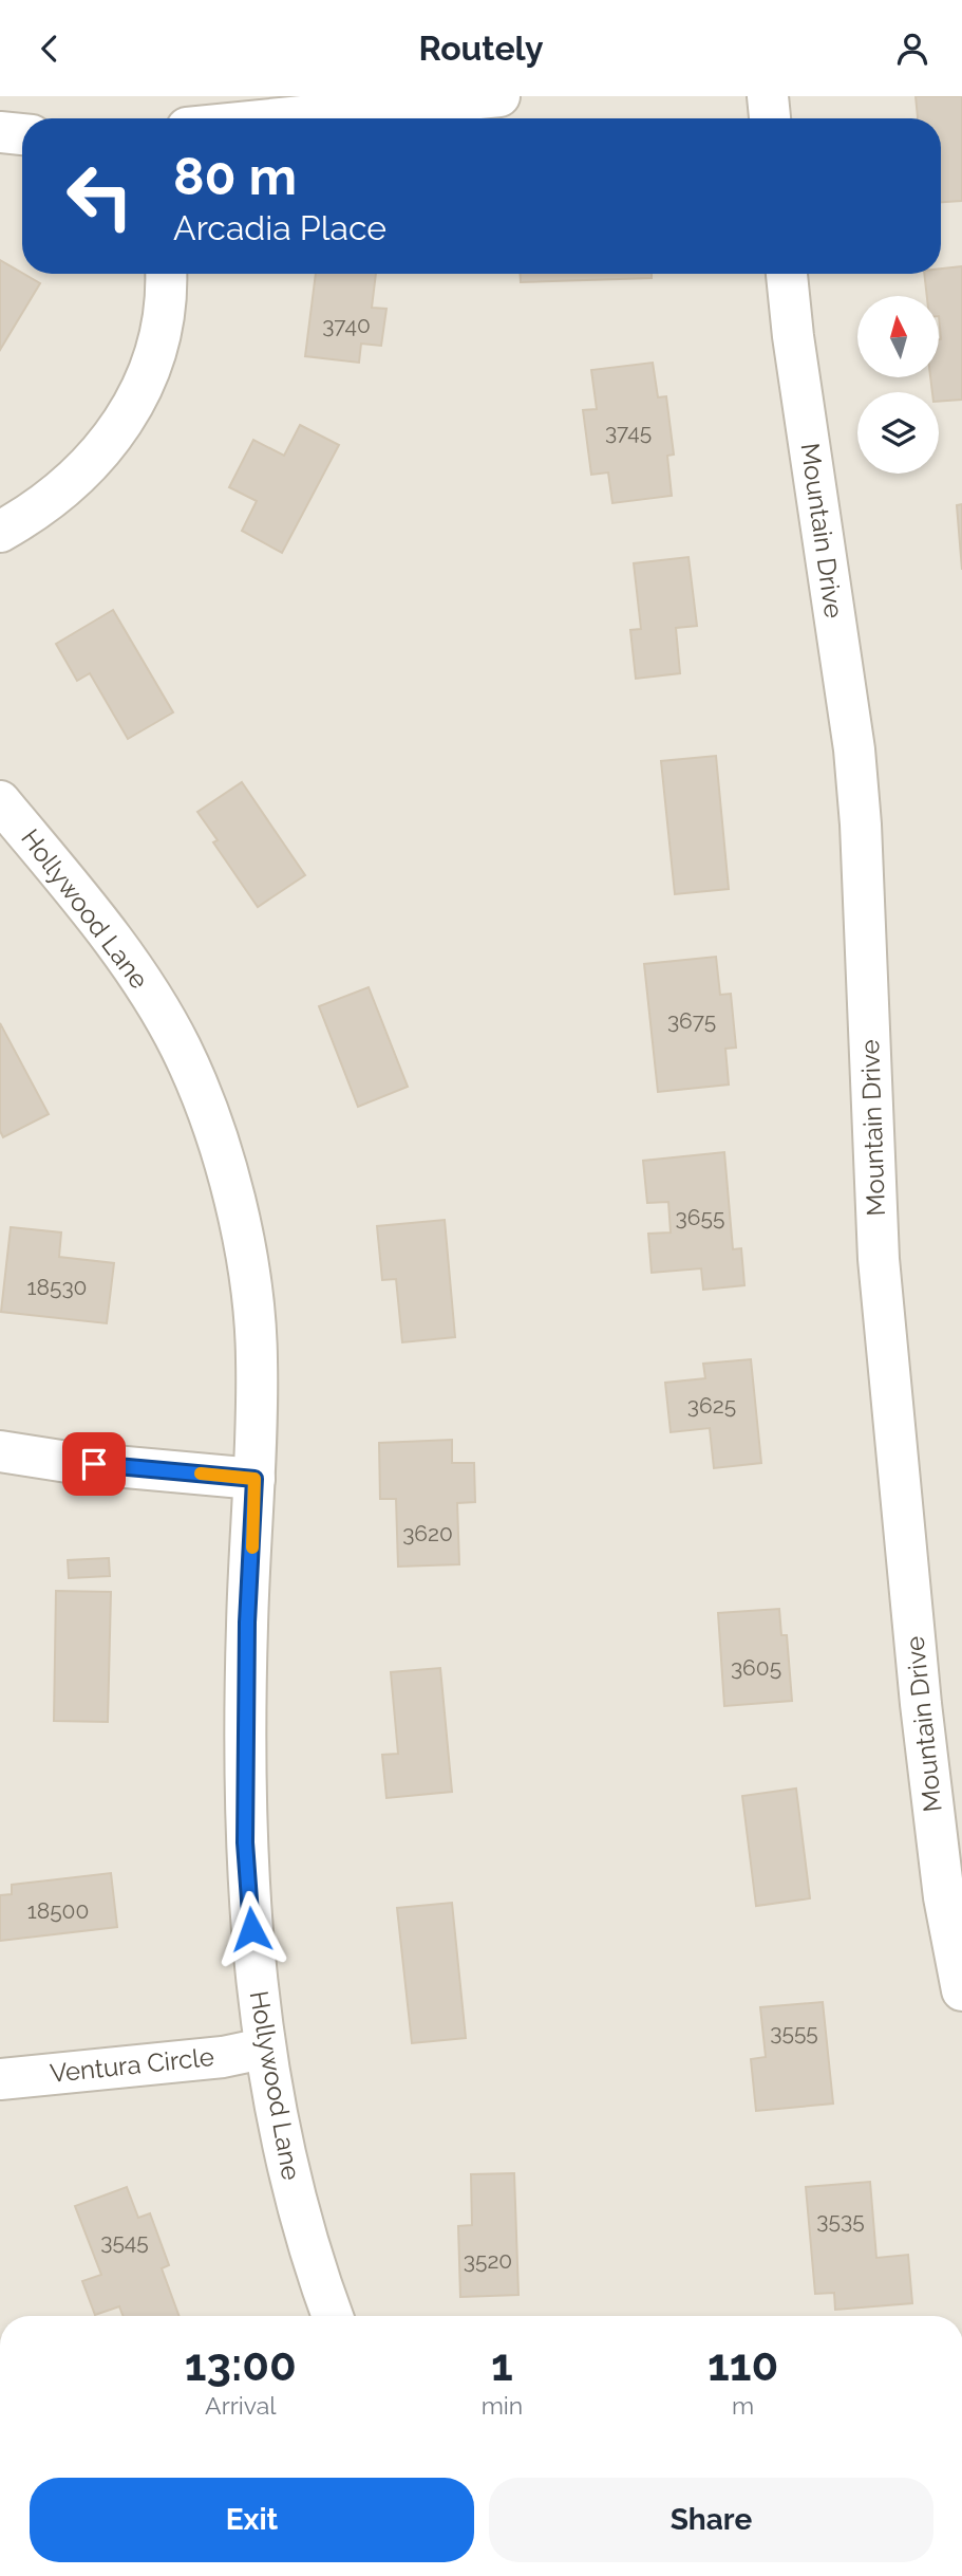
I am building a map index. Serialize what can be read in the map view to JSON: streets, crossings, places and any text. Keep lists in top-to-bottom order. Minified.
{"streets":{"street":["Mountain Drive","Hollywood Lane","Ventura Circle"]},"crossings":[["Hollywood Lane","Ventura Circle"]],"house_numbers":["3740","3745","3675","3655","18530","3625","3620","3605","18500","3555","3535","3545","3520"],"north":"top","page":{"header":"Routely","turn":["80 m","Arcadia Place"],"eta":["13:00","Arrival","1","min","110","m"],"buttons":["Exit","Share"]}}
